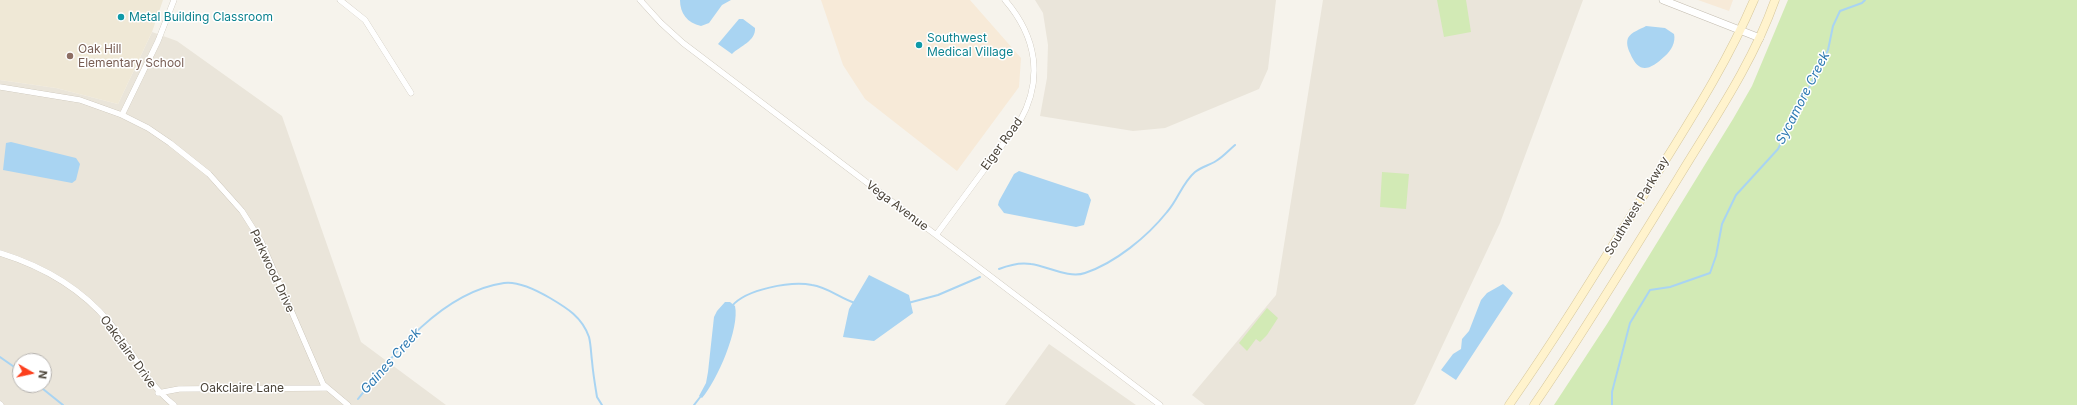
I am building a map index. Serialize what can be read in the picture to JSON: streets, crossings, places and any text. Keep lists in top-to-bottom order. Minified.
{"streets":{"main road":["Southwest Parkway"],"street":["Eiger Road","Vega Avenue","Parkwood Drive","Oakclaire Drive","Oakclaire Lane"]},"crossings":[["Eiger Road","Vega Avenue"],["Parkwood Drive","Oakclaire Lane"],["Oakclaire Drive","Oakclaire Lane"]],"water":["Sycamore Creek","Gaines Creek"],"places":["Metal Building Classroom","Southwest Medical Village","Oak Hill Elementary School"],"north":"right"}
